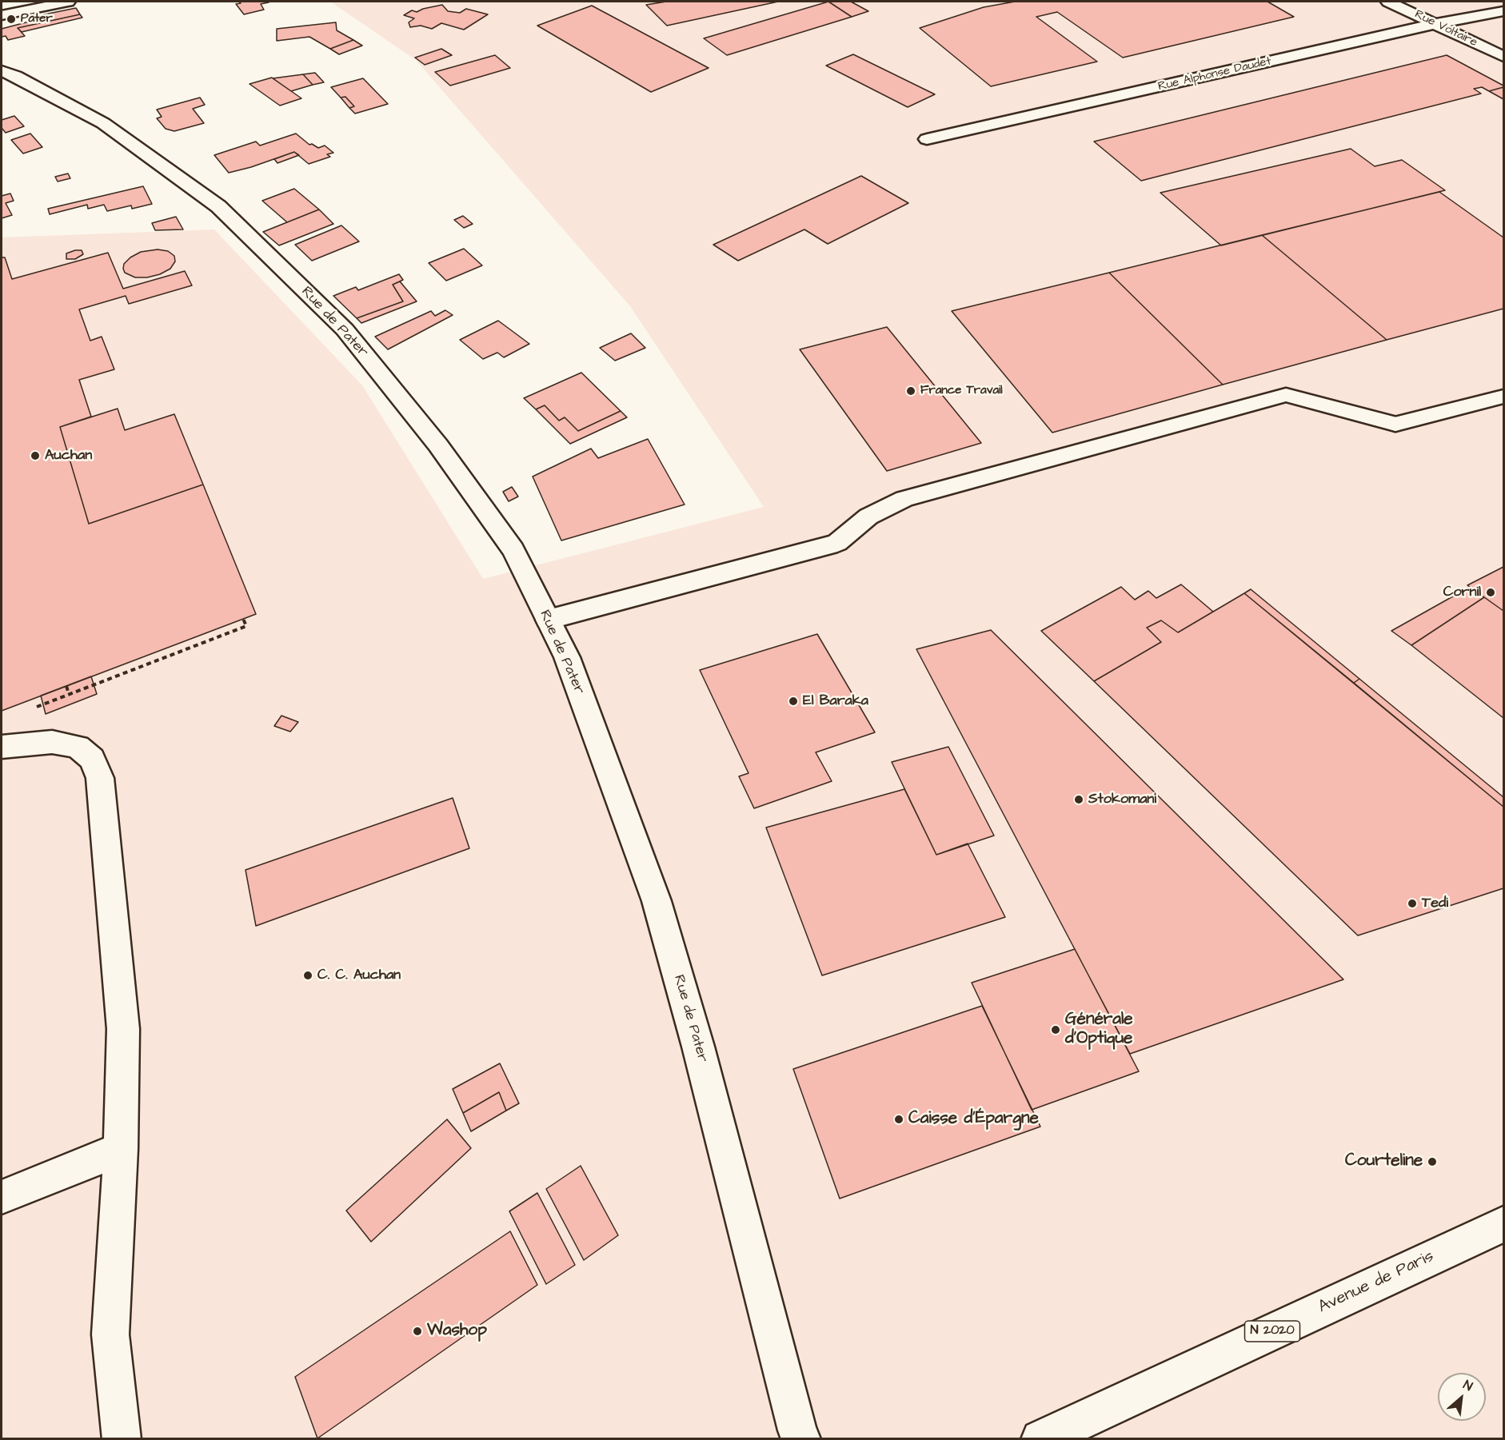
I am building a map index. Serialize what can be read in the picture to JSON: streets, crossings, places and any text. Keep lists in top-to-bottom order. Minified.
{"streets":{"street":["Rue Voltaire","Rue Alphonse Daudet","Rue de Pater","Avenue de Paris","N 2020"]},"crossings":[["Rue Voltaire","Rue Alphonse Daudet"]],"places":["Pater","France Travail","Auchan","Cornil","El Baraka","Stokomani","Tedi","C. C. Auchan","Générale d'Optique","Caisse d'Épargne","Courteline","Washop"],"north":"top right"}
